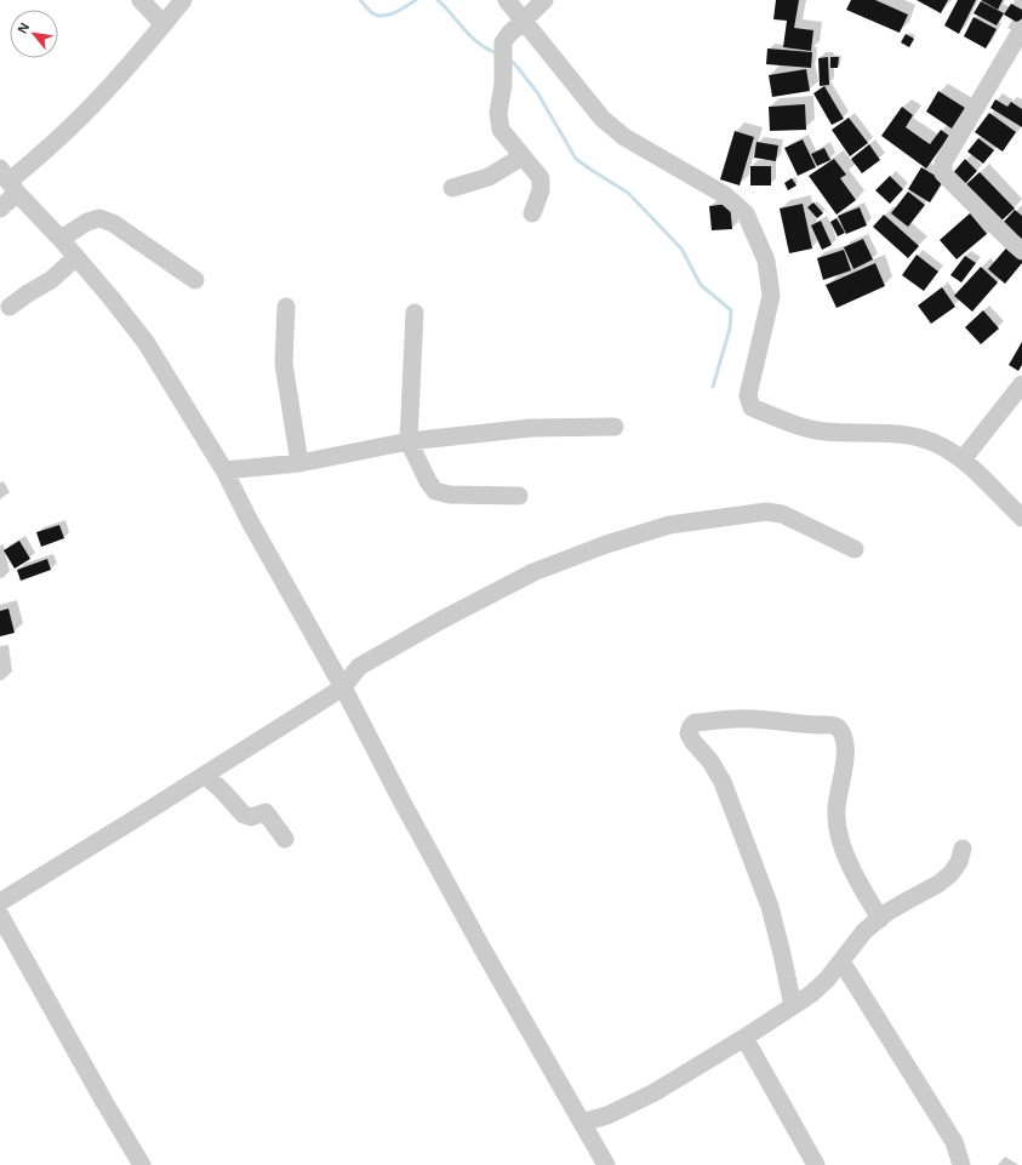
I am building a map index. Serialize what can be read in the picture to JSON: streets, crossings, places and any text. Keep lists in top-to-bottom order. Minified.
{"north":"top left"}
